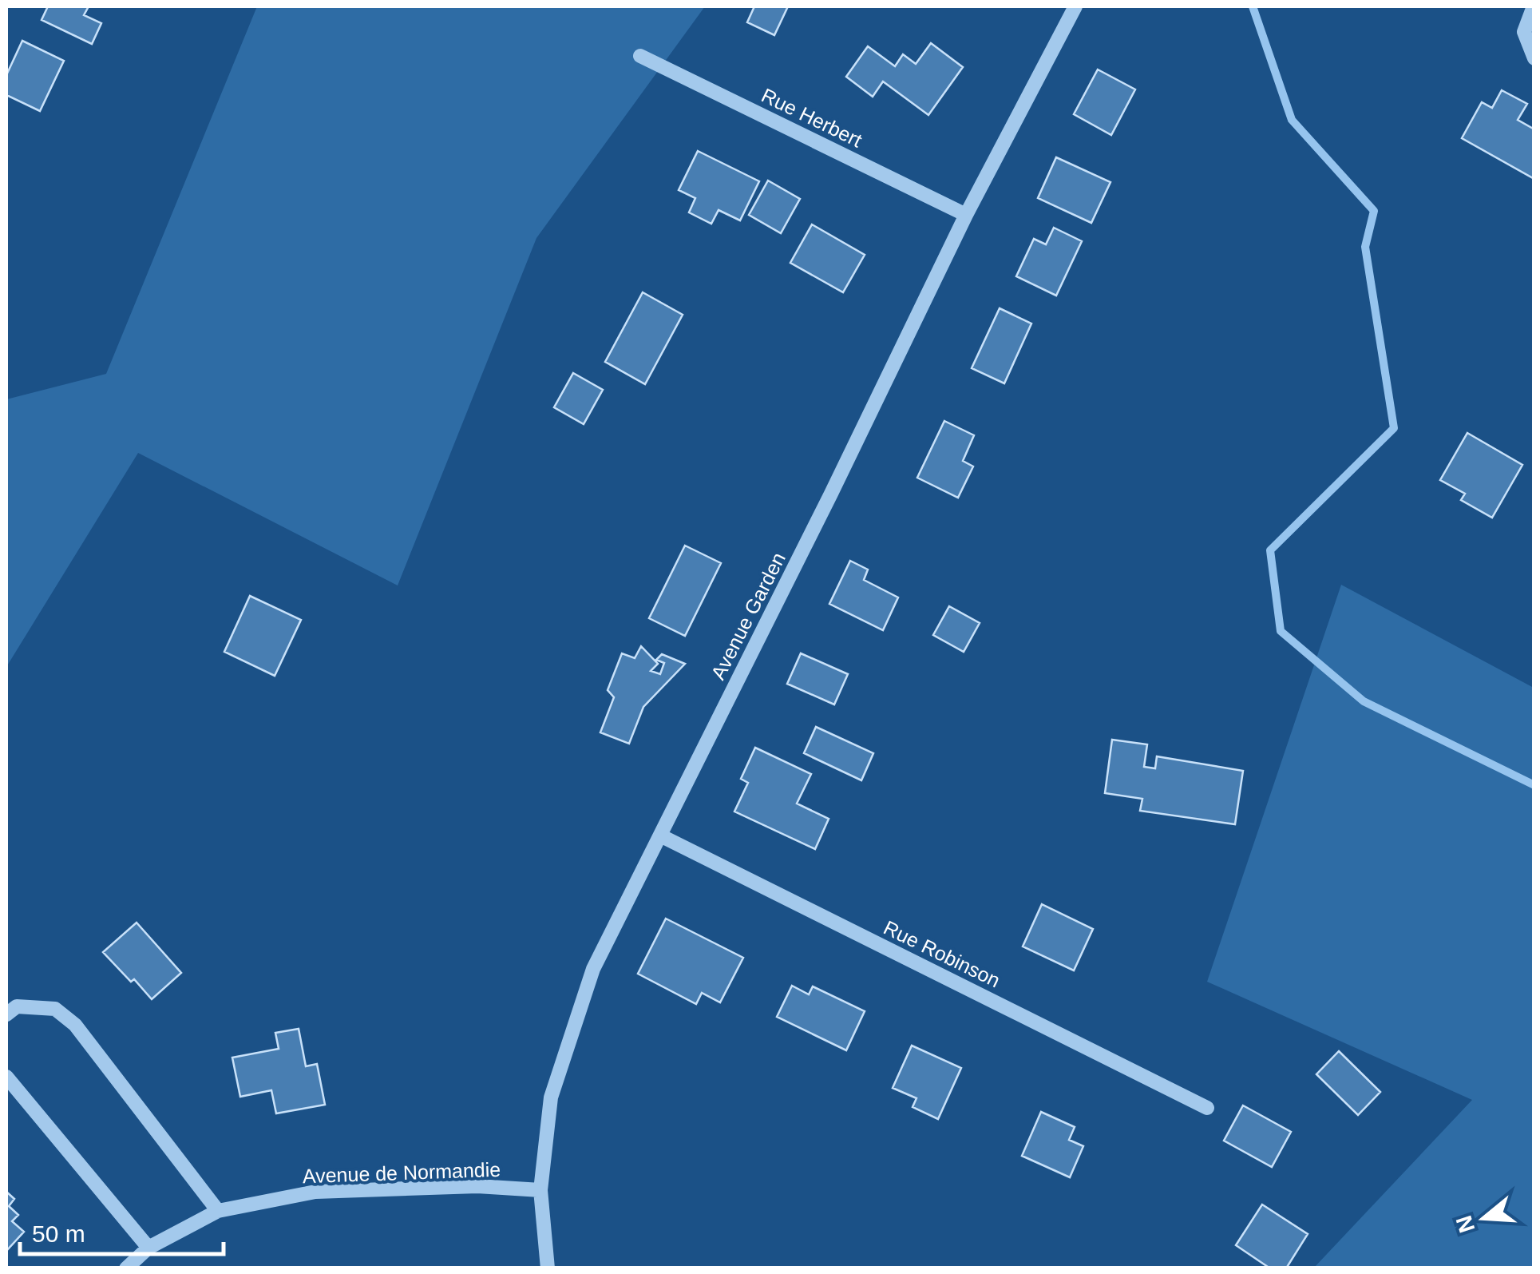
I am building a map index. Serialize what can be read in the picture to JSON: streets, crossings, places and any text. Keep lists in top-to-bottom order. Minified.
{"streets":{"street":["Rue Herbert","Avenue Garden","Rue Robinson","Avenue de Normandie"]},"crossings":[["Rue Herbert","Avenue Garden"],["Avenue Garden","Rue Robinson"],["Avenue Garden","Avenue de Normandie"]],"scale_bar":"50 m","north":"left"}
